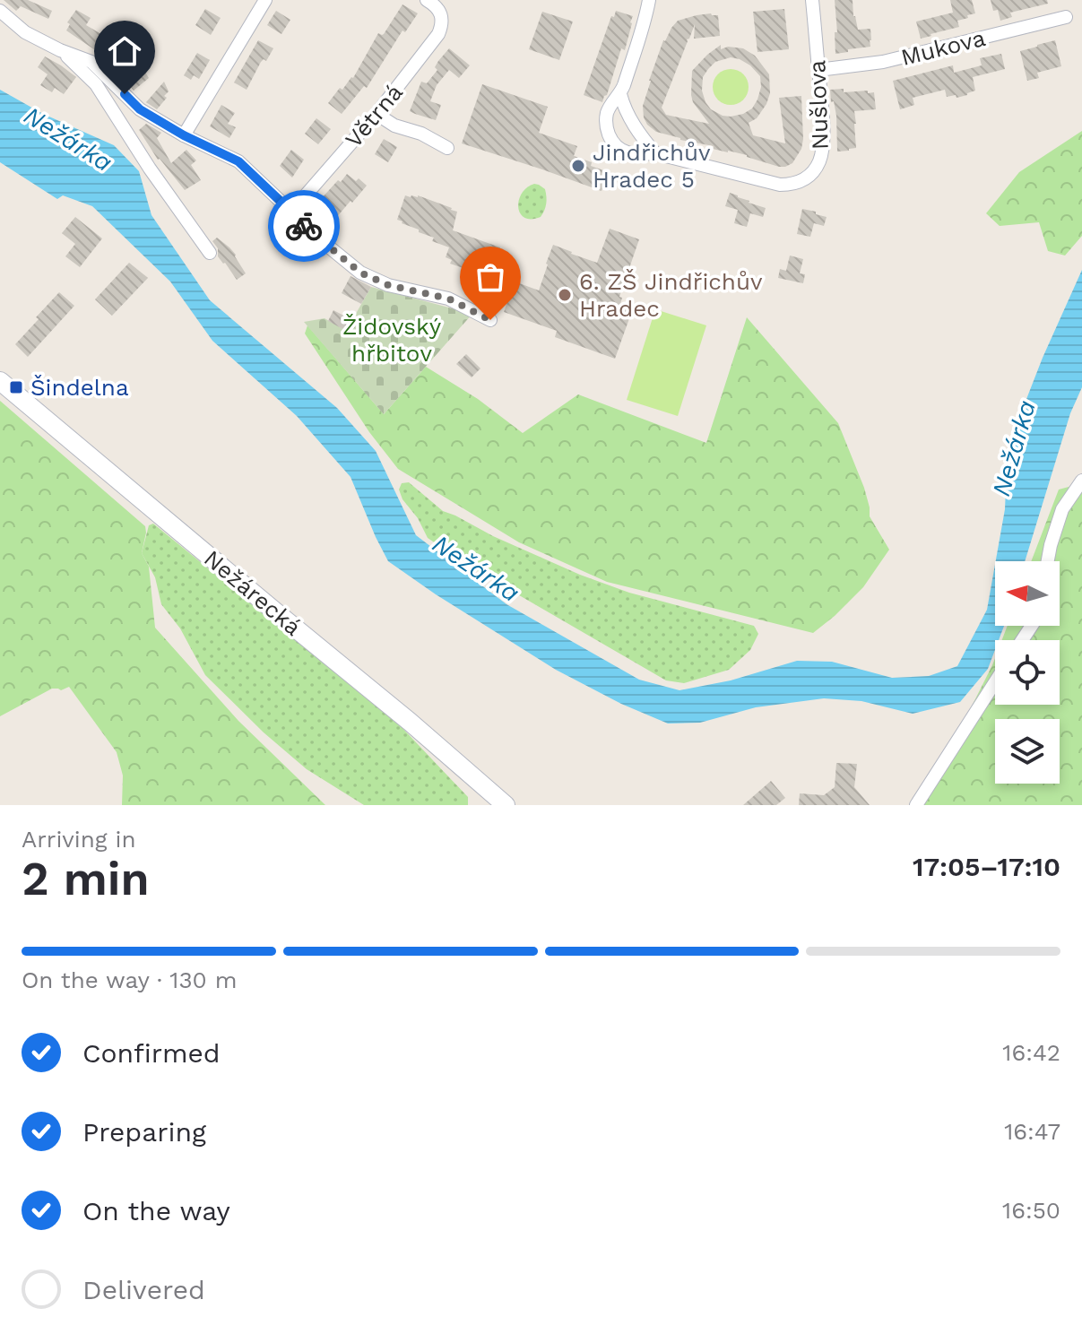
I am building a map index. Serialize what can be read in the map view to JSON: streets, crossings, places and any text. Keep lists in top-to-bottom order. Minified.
{"streets":{"street":["Mukova","Nušlova","Větrná","Nežárecká"]},"crossings":[["Mukova","Nušlova"]],"water":["Nežárka"],"parks":["Židovský hřbitov"],"places":{"other":["Jindřichův Hradec 5","6. ZŠ Jindřichův Hradec"],"transit":["Šindelna"]},"north":"left","page":{"heading":["2 min","Arriving in","17:05–17:10"],"bar":"On the way · 130 m","list":[["Confirmed","16:42"],["Preparing","16:47"],["On the way","16:50"],"Delivered"]}}
